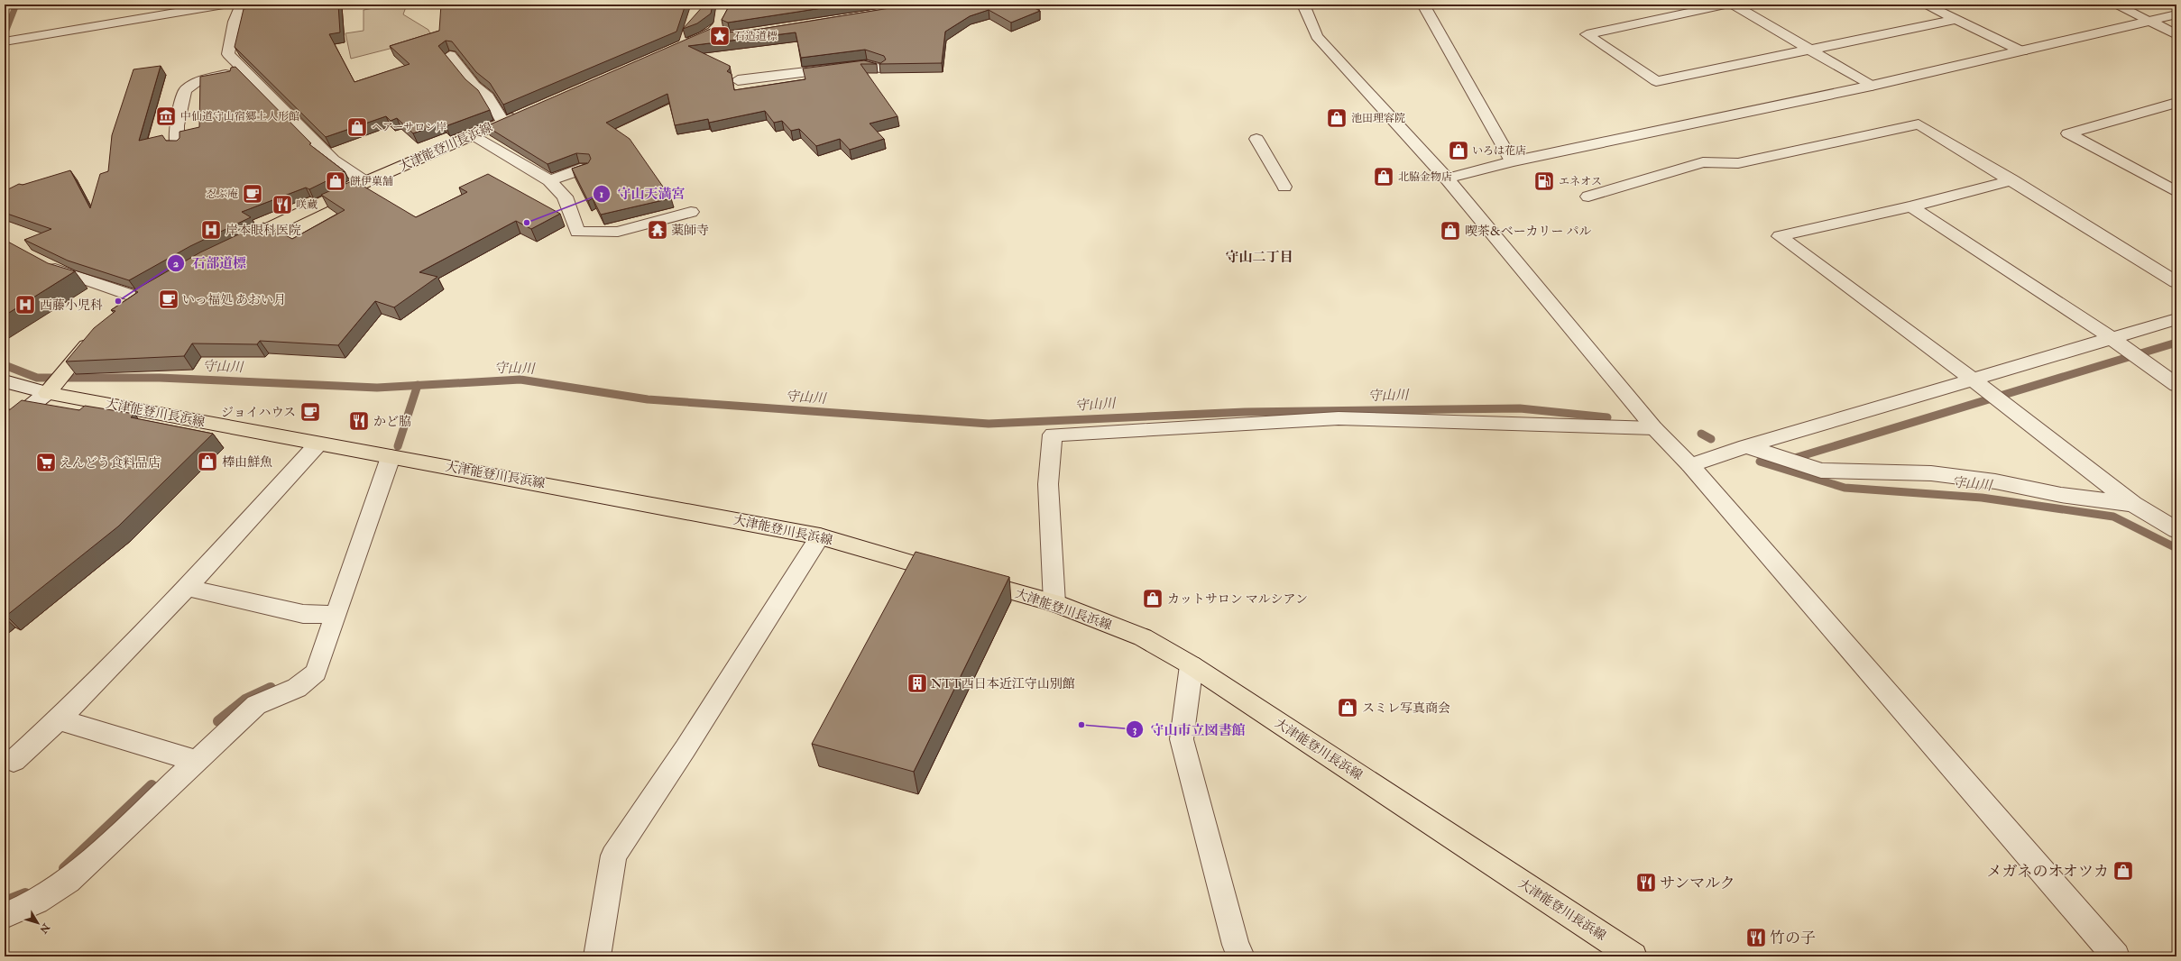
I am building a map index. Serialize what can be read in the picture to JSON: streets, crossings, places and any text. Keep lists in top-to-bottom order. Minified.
{"streets":{"main road":["大津能登川長浜線"]},"districts":["守山二丁目"],"water":["守山川"],"places":{"place":["石造道標"],"museum":["中仙道守山宿郷土人形館"],"shop":["池田理容院","ヘアーサロン岸","いろは花店","北脇金物店","餅伊菓舗","喫茶&ベーカリー パル","棒由鮮魚","カットサロン マルシアン","スミレ写真商会","メガネのオオツカ"],"fuel station":["エネオス"],"cafe":["忍ぶ庵","いっ福処 あおい月","ジョイハウス"],"restaurant":["咲蔵","かど脇","サンマルク","竹の子"],"other":["守山天満宮","石部道標","守山市立図書館"],"hospital":["岸本眼科医院","西藤小児科"],"temple":["薬師寺"],"supermarket":["えんどう食料品店"],"building":["NTT西日本近江守山別館"]},"north":"bottom right"}
